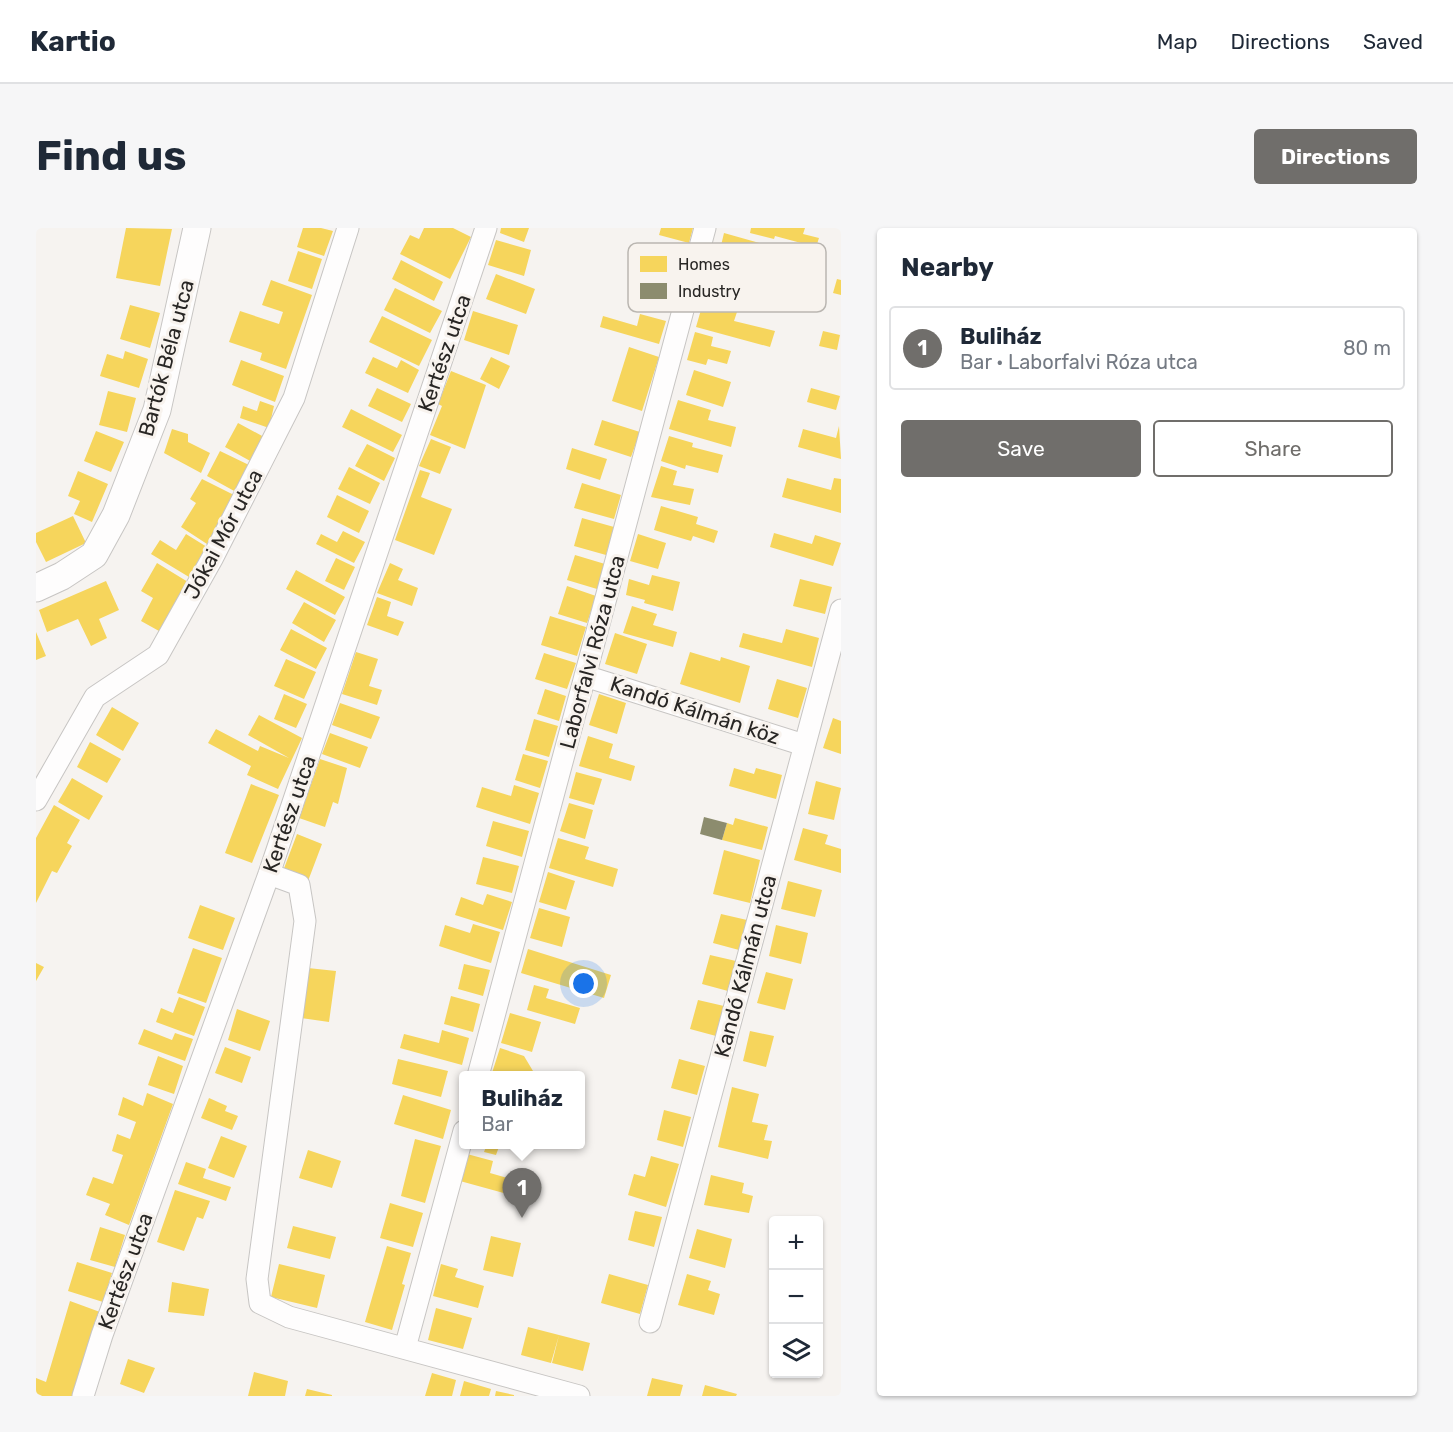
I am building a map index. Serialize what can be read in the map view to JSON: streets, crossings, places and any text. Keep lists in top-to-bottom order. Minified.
{"streets":{"street":["Kertész utca","Bartók Béla utca","Jókai Mór utca","Laborfalvi Róza utca","Kandó Kálmán köz","Kandó Kálmán utca"]},"crossings":[["Laborfalvi Róza utca","Kandó Kálmán köz"],["Kandó Kálmán köz","Kandó Kálmán utca"]],"legend":["Homes","Industry"],"page":{"header":"Kartio","nav":["Map","Directions","Saved"],"buttons":["Directions",["Save","Share"]],"title":"Find us","heading":"Nearby","list":[{"mark":"1","name":"Buliház","note":"Bar · Laborfalvi Róza utca","value":"80 m"}],"popup":["Buliház","Bar"],"pins":"1","map_buttons":["+","−"]}}
